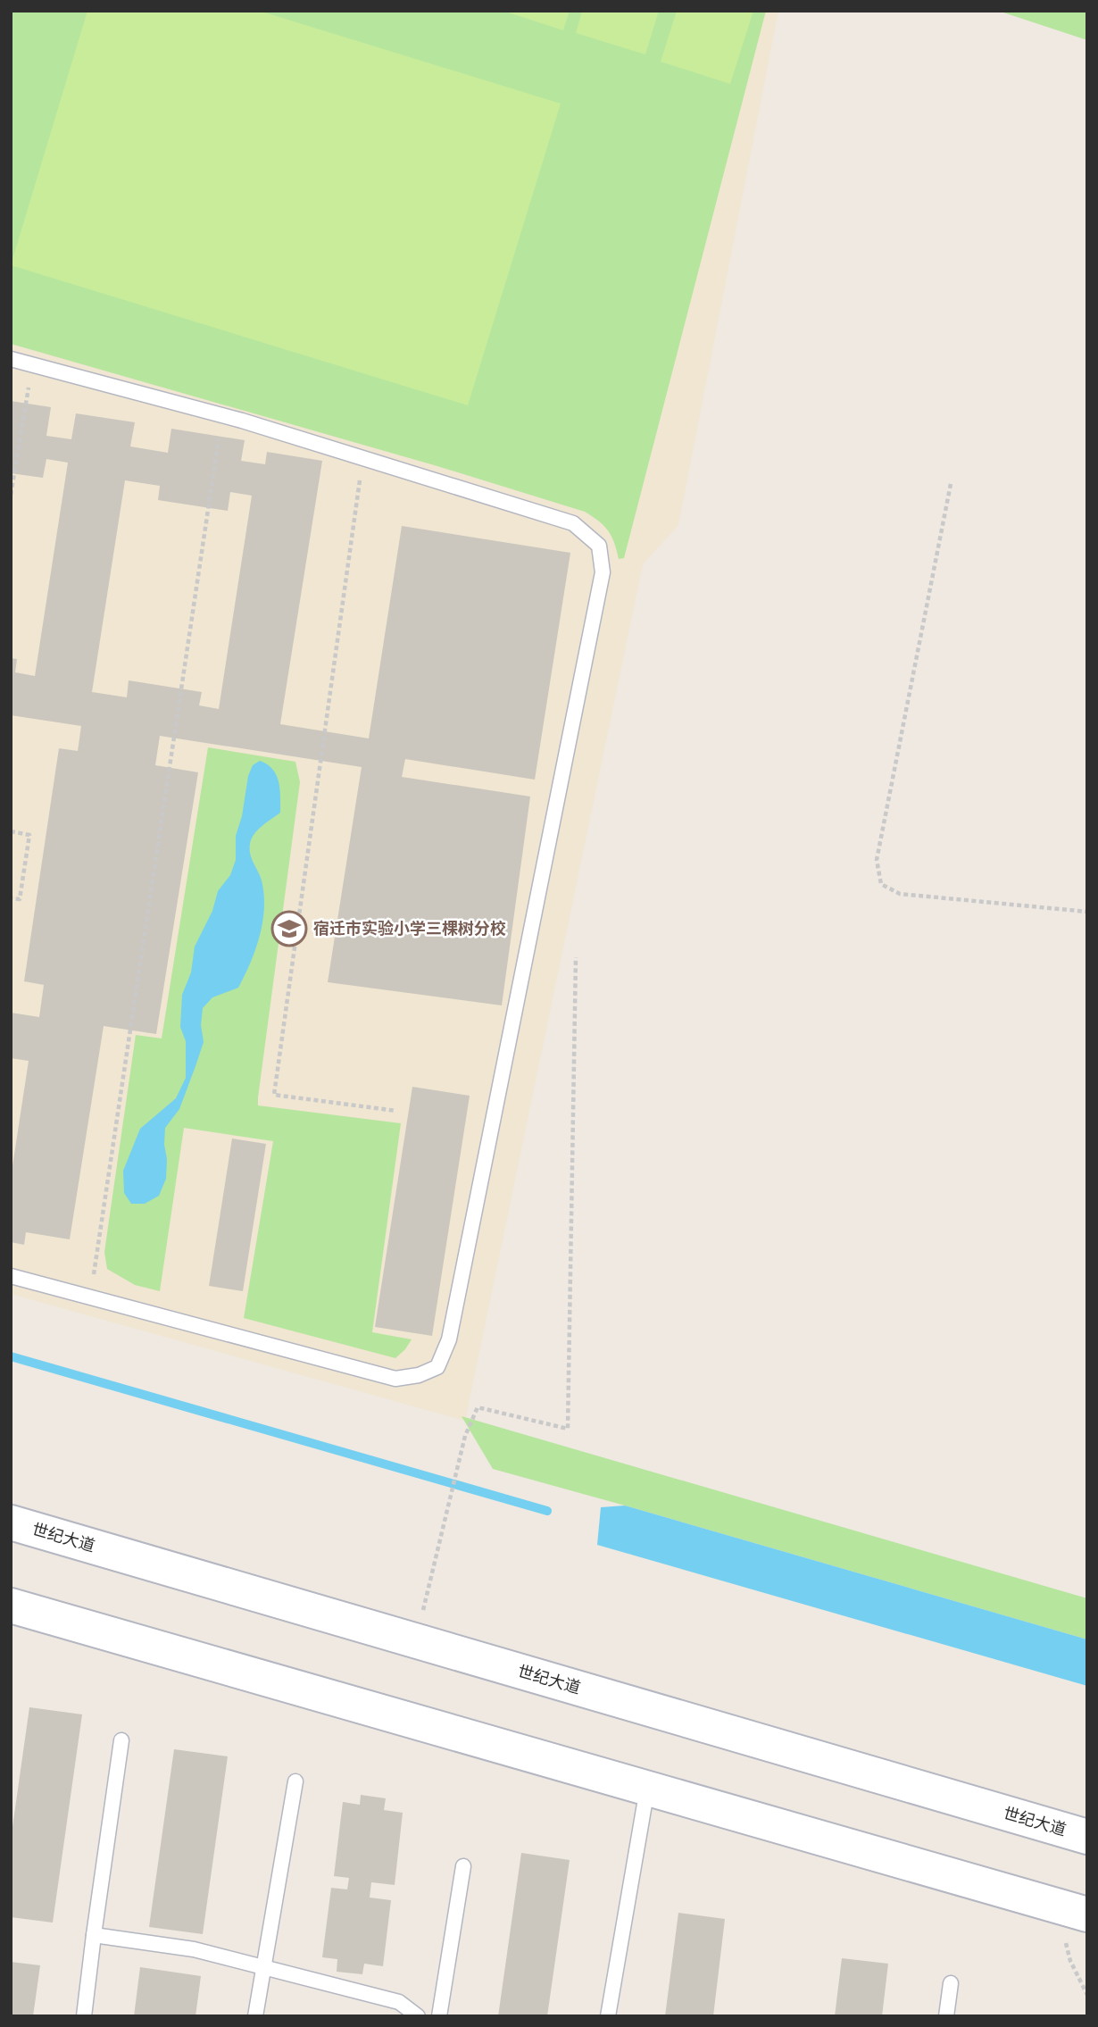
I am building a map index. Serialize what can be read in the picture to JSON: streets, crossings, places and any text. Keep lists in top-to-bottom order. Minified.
{"streets":{"street":["世纪大道"]},"places":{"school or university":["宿迁市实验小学三棵树分校"]}}
